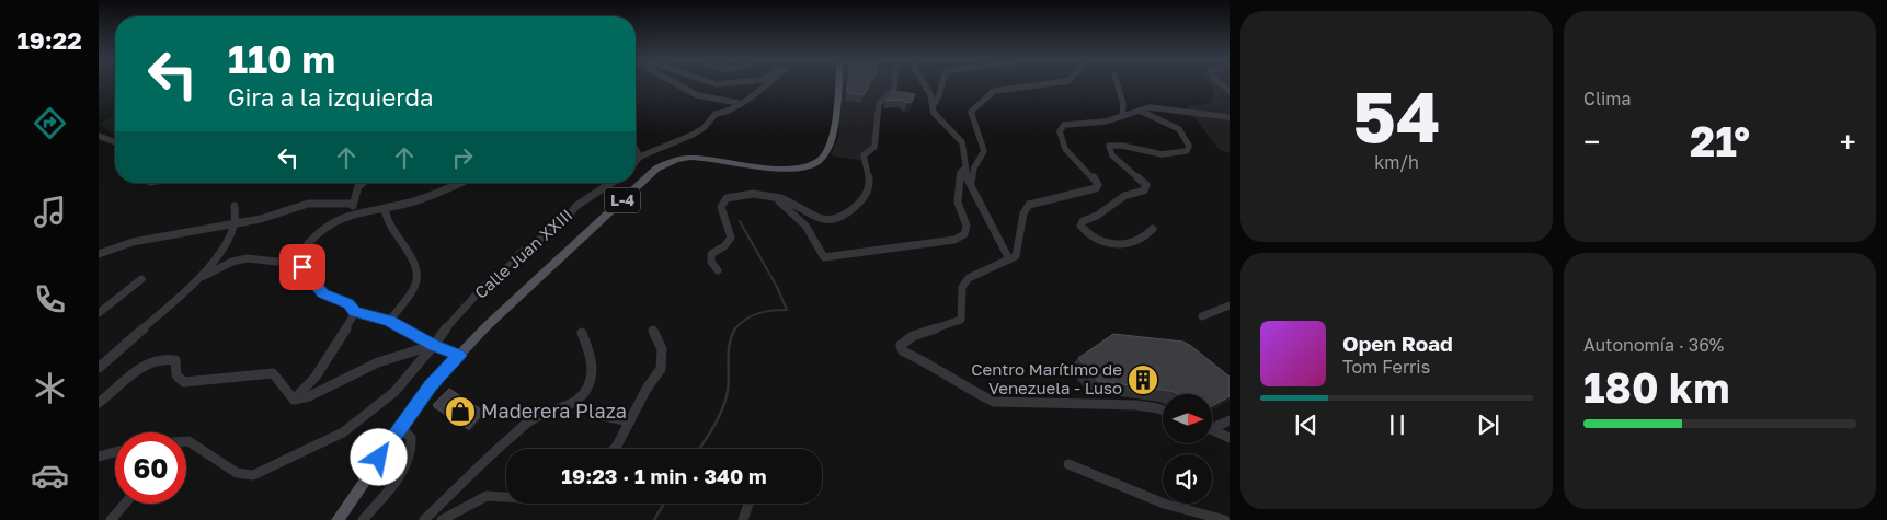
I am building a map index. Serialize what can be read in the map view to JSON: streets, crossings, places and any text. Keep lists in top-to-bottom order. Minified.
{"streets":{"main road":["L-4"],"street":["Calle Juan XXIII"]},"places":{"building":["Centro Marítimo de Venezuela - Luso"],"shop":["Maderera Plaza"]},"north":"right","page":{"tabs":"19:22","tile":[["54","km/h"],"Clima",["Autonomía · 36%","180 km"]],"turn":["110 m","Gira a la izquierda"],"heat":["−","21°","+"],"song":["Open Road","Tom Ferris"],"limit":"60","trip":"19:23 · 1 min · 340 m"}}
